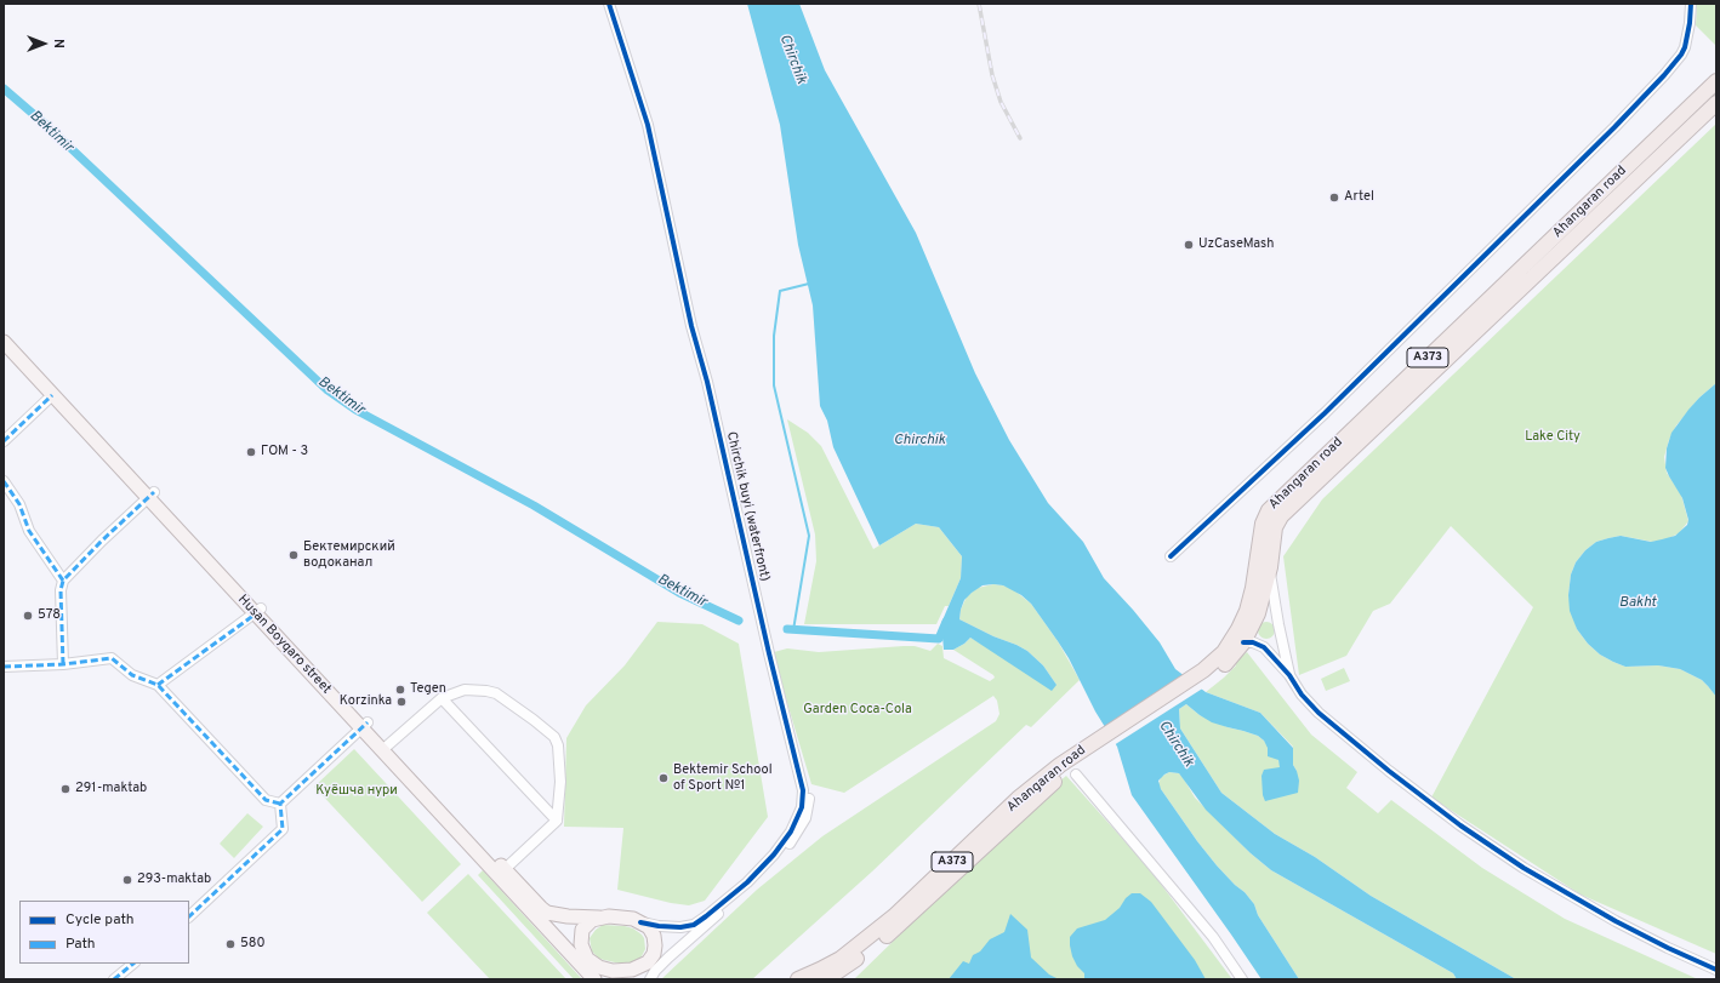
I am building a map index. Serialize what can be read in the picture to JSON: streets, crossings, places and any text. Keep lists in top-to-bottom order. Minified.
{"streets":{"highway":["Ahangaran road","A373"],"main road":["Husan Boyqaro street"],"street":["Chirchik buyi (waterfront)"]},"crossings":[["Chirchik buyi (waterfront)","Husan Boyqaro street"]],"water":["Chirchik","Bektimir","Bakht"],"parks":["Lake City","Garden Coca-Cola","Куёшча нури"],"places":["Artel","UzCaseMash","ГОМ - 3","Бектемирский водоканал","578","Tegen","Korzinka","Bektemir School of Sport №1","291-maktab","293-maktab","580"],"legend":["Cycle path","Path"],"north":"right"}
